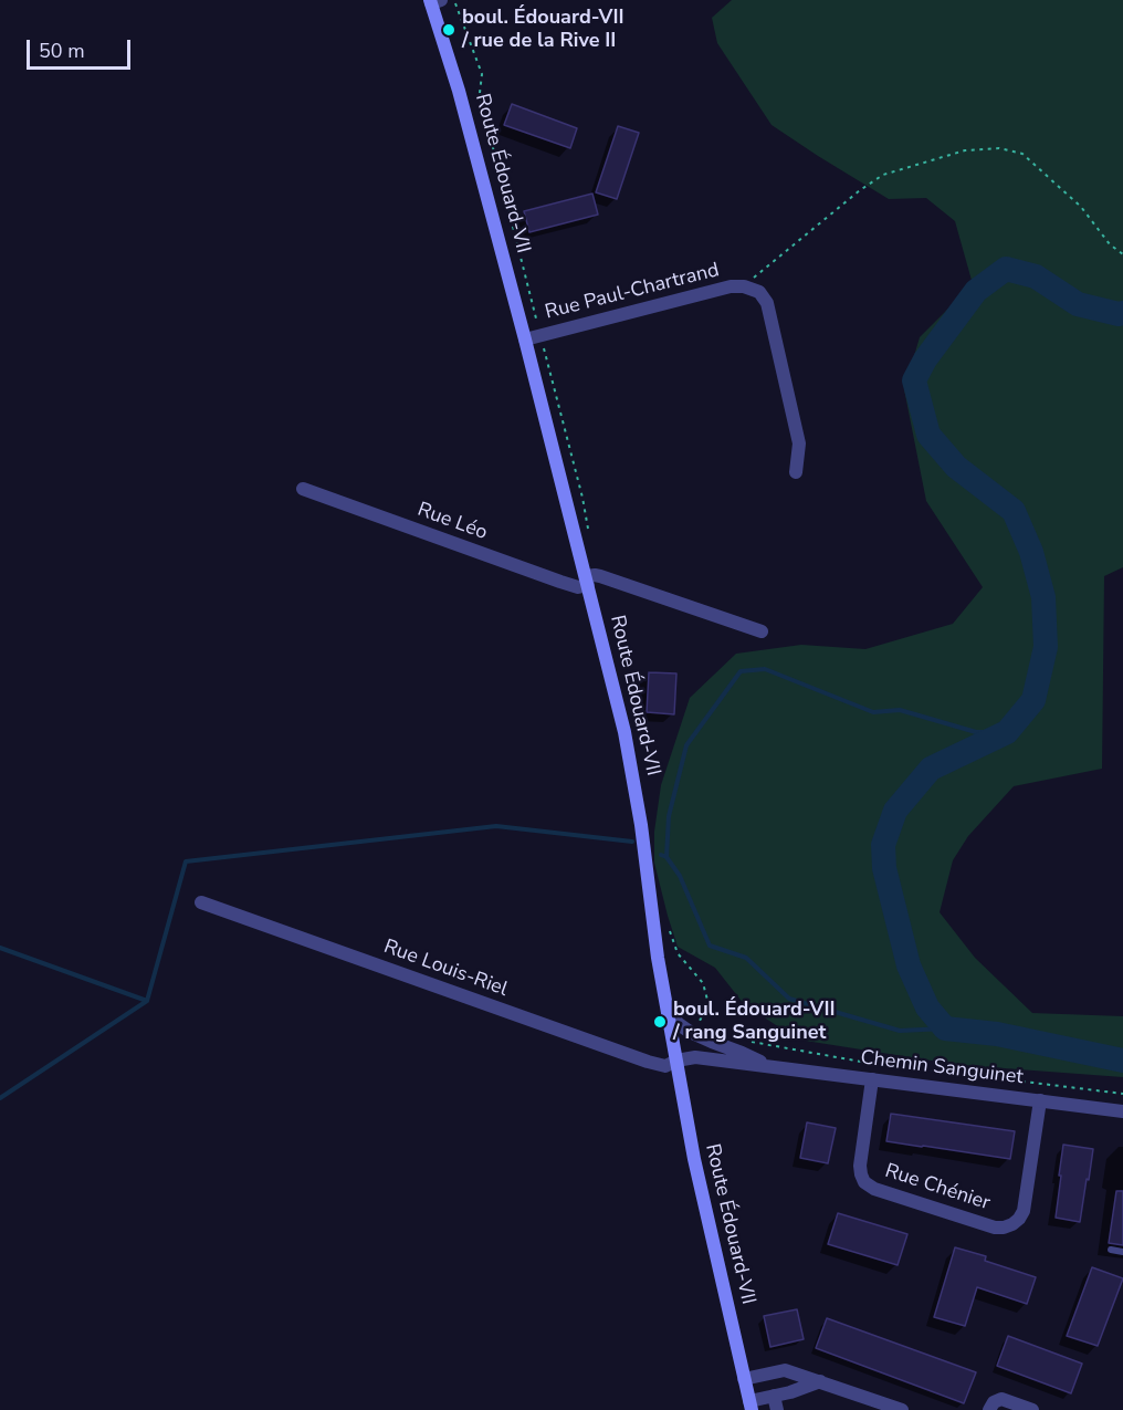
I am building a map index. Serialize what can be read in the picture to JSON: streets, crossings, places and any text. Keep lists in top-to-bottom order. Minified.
{"streets":{"main road":["Route Édouard-VII"],"street":["Rue Paul-Chartrand","Rue Léo","Rue Louis-Riel","Chemin Sanguinet","Rue Chénier"]},"crossings":[["Route Édouard-VII","Rue Paul-Chartrand"],["Route Édouard-VII","Rue Léo"],["Route Édouard-VII","Rue Louis-Riel"],["Route Édouard-VII","Chemin Sanguinet"],["Rue Louis-Riel","Chemin Sanguinet"],["Chemin Sanguinet","Rue Chénier"]],"places":["boul. Édouard-VII / rue de la Rive II","boul. Édouard-VII / rang Sanguinet"],"scale_bar":"50 m"}
